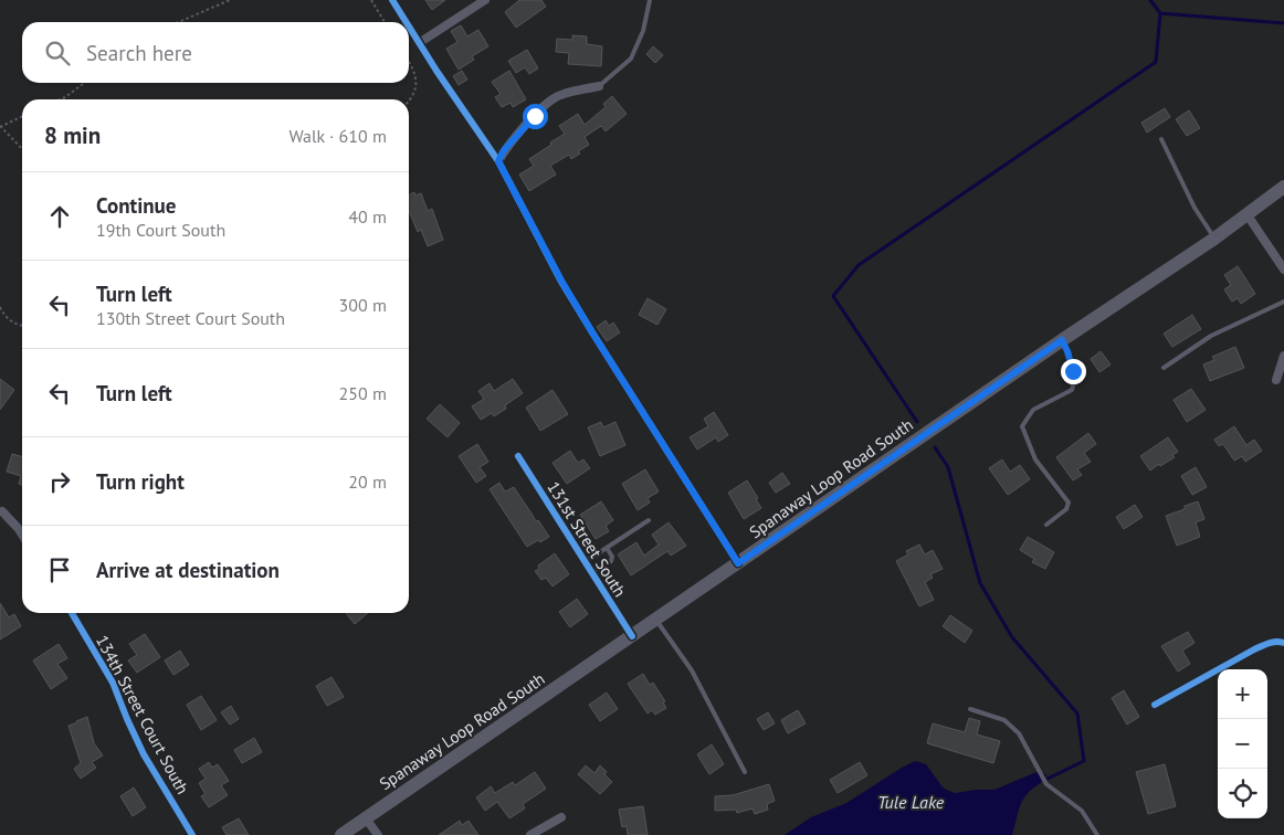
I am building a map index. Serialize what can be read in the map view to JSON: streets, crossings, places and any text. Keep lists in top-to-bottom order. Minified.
{"streets":{"main road":["Spanaway Loop Road South"],"street":["131st Street South","134th Street Court South"]},"crossings":[["Spanaway Loop Road South","131st Street South"]],"water":["Tule Lake"],"page":{"search":"Search here","heading":["8 min","Walk · 610 m"],"list":[["Continue","19th Court South","40 m"],["Turn left","130th Street Court South","300 m"],["Turn left","250 m"],["Turn right","20 m"],"Arrive at destination"],"map_buttons":["+","−"]}}
